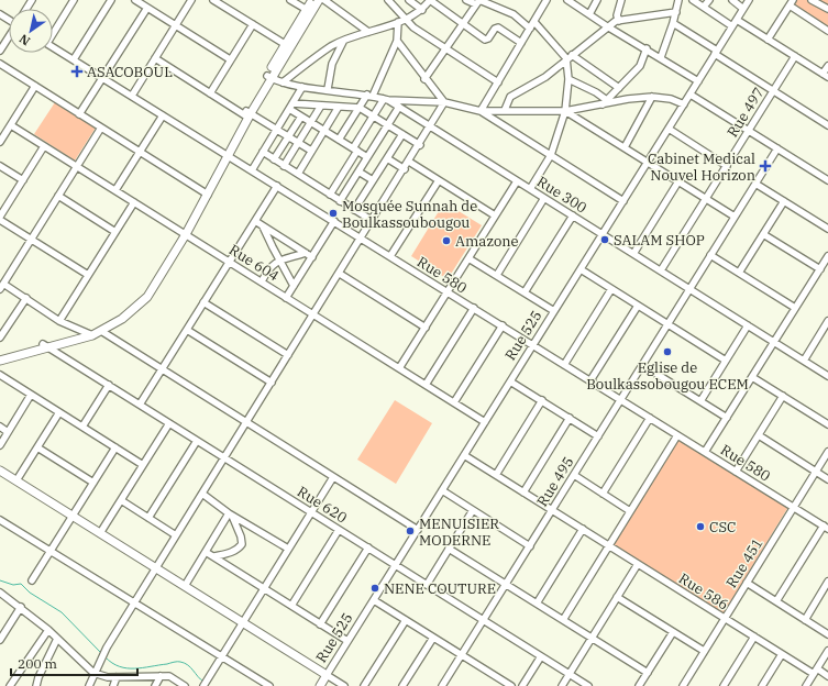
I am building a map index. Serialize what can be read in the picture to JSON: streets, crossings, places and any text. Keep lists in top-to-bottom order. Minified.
{"streets":{"main road":["Rue 525"],"street":["Rue 497","Rue 300","Rue 604","Rue 580","Rue 495","Rue 620","Rue 451","Rue 586"]},"crossings":[["Rue 497","Rue 300"],["Rue 300","Rue 525"],["Rue 300","Rue 495"],["Rue 604","Rue 525"],["Rue 580","Rue 525"],["Rue 580","Rue 495"],["Rue 580","Rue 451"],["Rue 525","Rue 620"],["Rue 525","Rue 586"],["Rue 495","Rue 620"],["Rue 495","Rue 586"],["Rue 451","Rue 586"]],"places":{"health":["ASACOBOUL","Cabinet Medical Nouvel Horizon"],"other":["Mosquée Sunnah de Boulkassoubougou","SALAM SHOP","Amazone","Eglise de Boulkassobougou ECEM","CSC","MENUISIER MODERNE","NENE COUTURE"]},"scale_bar":"200 m","north":"bottom left"}
